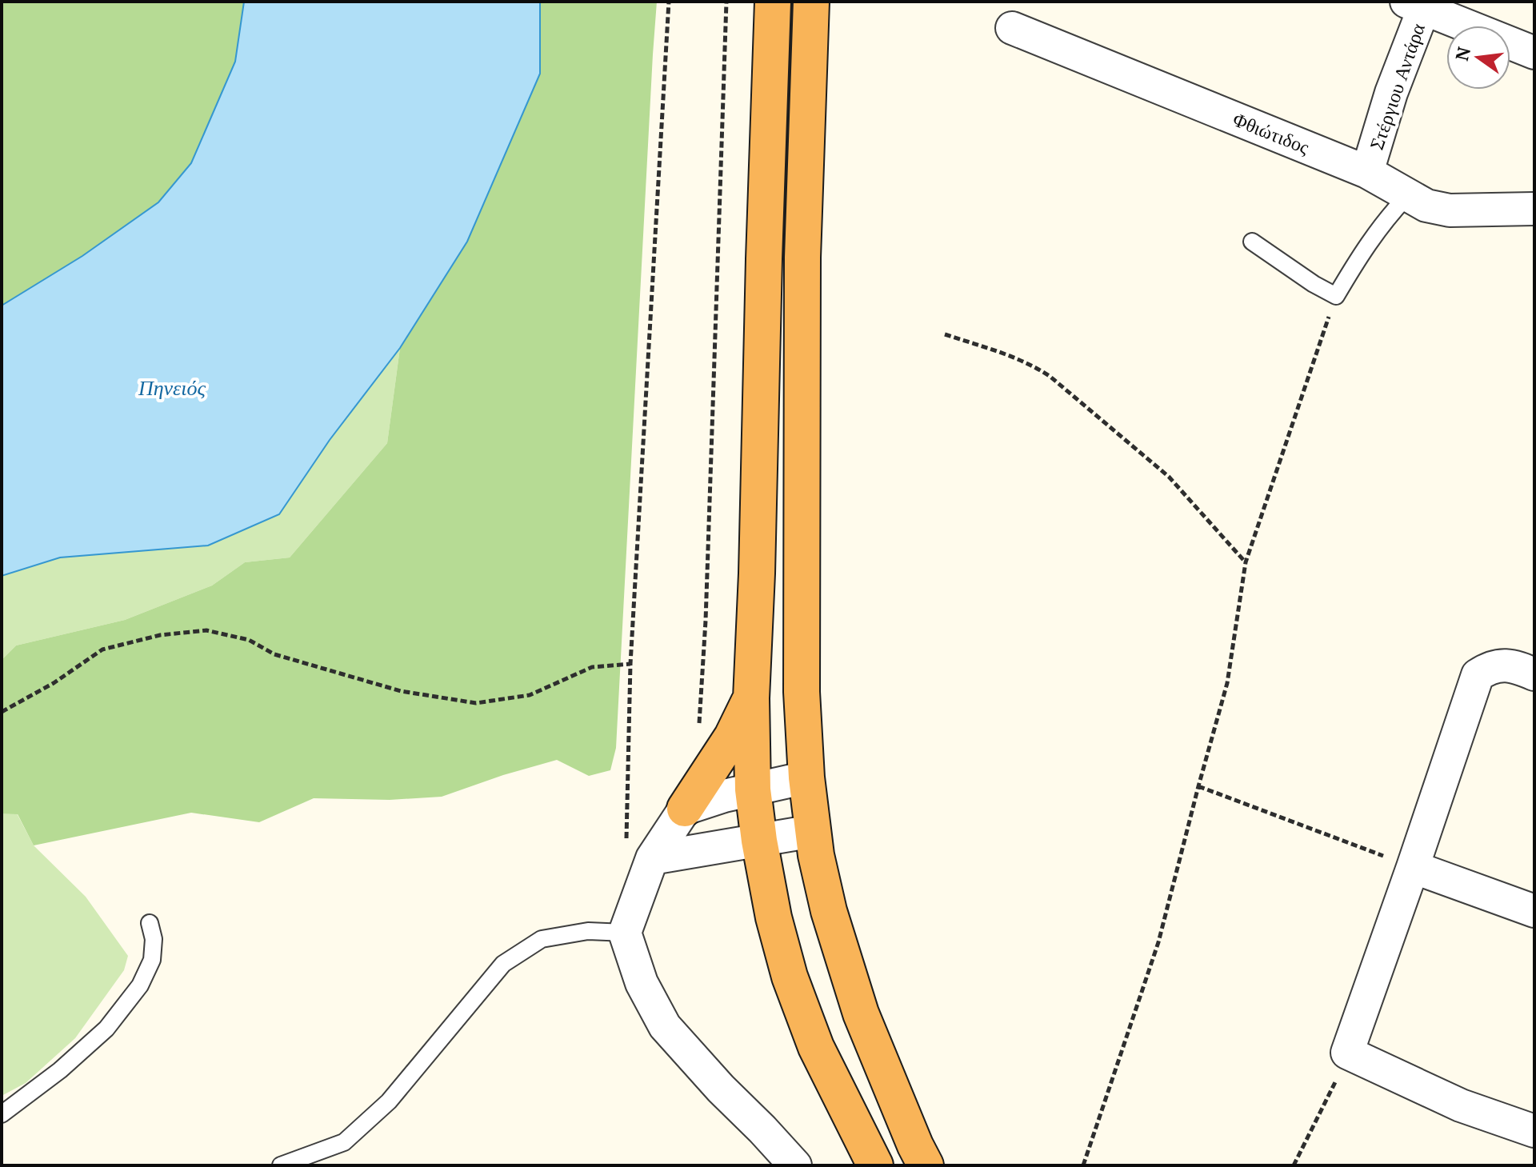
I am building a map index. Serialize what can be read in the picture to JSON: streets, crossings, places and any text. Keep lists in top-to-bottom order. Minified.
{"streets":{"street":["Στέργιου Αντάρα","Φθιώτιδος"]},"crossings":[["Στέργιου Αντάρα","Φθιώτιδος"]],"water":["Πηνειός"],"north":"left"}
